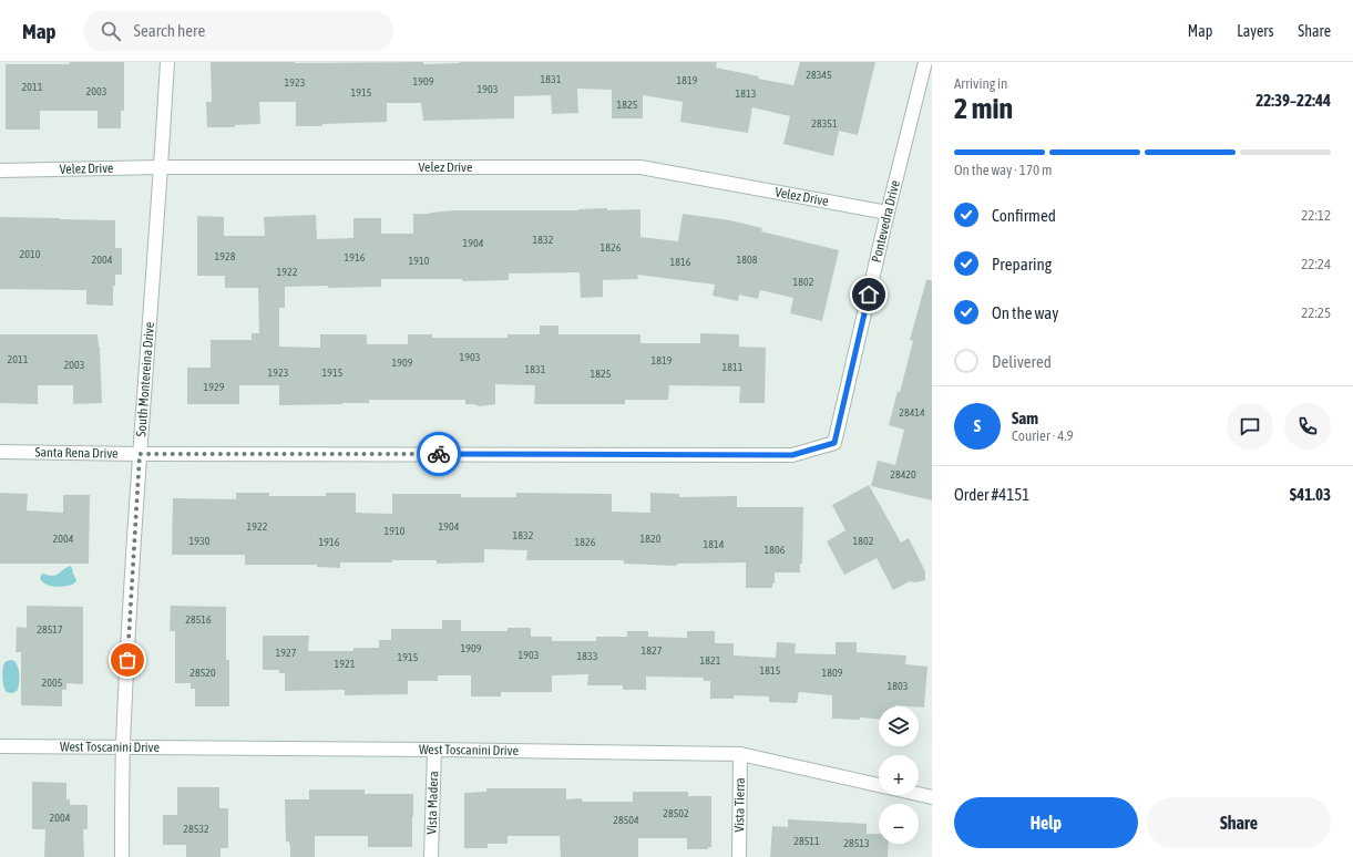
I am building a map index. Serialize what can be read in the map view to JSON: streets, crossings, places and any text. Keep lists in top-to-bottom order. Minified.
{"streets":{"street":["Velez Drive","Pontevedra Drive","South Montereina Drive","Santa Rena Drive","West Toscanini Drive","Vista Madera","Vista Tierra"]},"crossings":[["Velez Drive","Pontevedra Drive"],["Velez Drive","South Montereina Drive"],["Pontevedra Drive","Santa Rena Drive"],["South Montereina Drive","Santa Rena Drive"],["South Montereina Drive","West Toscanini Drive"],["West Toscanini Drive","Vista Madera"],["West Toscanini Drive","Vista Tierra"]],"house_numbers":["28345","1831","1819","1909","1923","2011","1903","2003","1915","1813","1825","28351","1832","1904","1826","2010","1928","1916","2004","1808","1910","1816","1922","1802","1903","2011","1819","1909","2003","1811","1831","1923","1915","1825","1929","28414","28420","1922","1904","1910","1832","2004","1820","1930","1802","1916","1826","1814","1806","28516","28517","1909","1827","1927","1903","1833","1915","1821","1921","1815","28520","1809","2005","1803","28502","2004","28504","28532","28511","28513"],"page":{"header":"Map","search":"Search here","nav":["Map","Layers","Share"],"heading":["2 min","Arriving in","22:39–22:44"],"panel":["Sam","Courier · 4.9","Order #4151","$41.03"],"bar":"On the way · 170 m","list":[["Confirmed","22:12"],["Preparing","22:24"],["On the way","22:25"],"Delivered"],"round":"S","map_buttons":["+","−"],"buttons":["Help","Share"]}}
